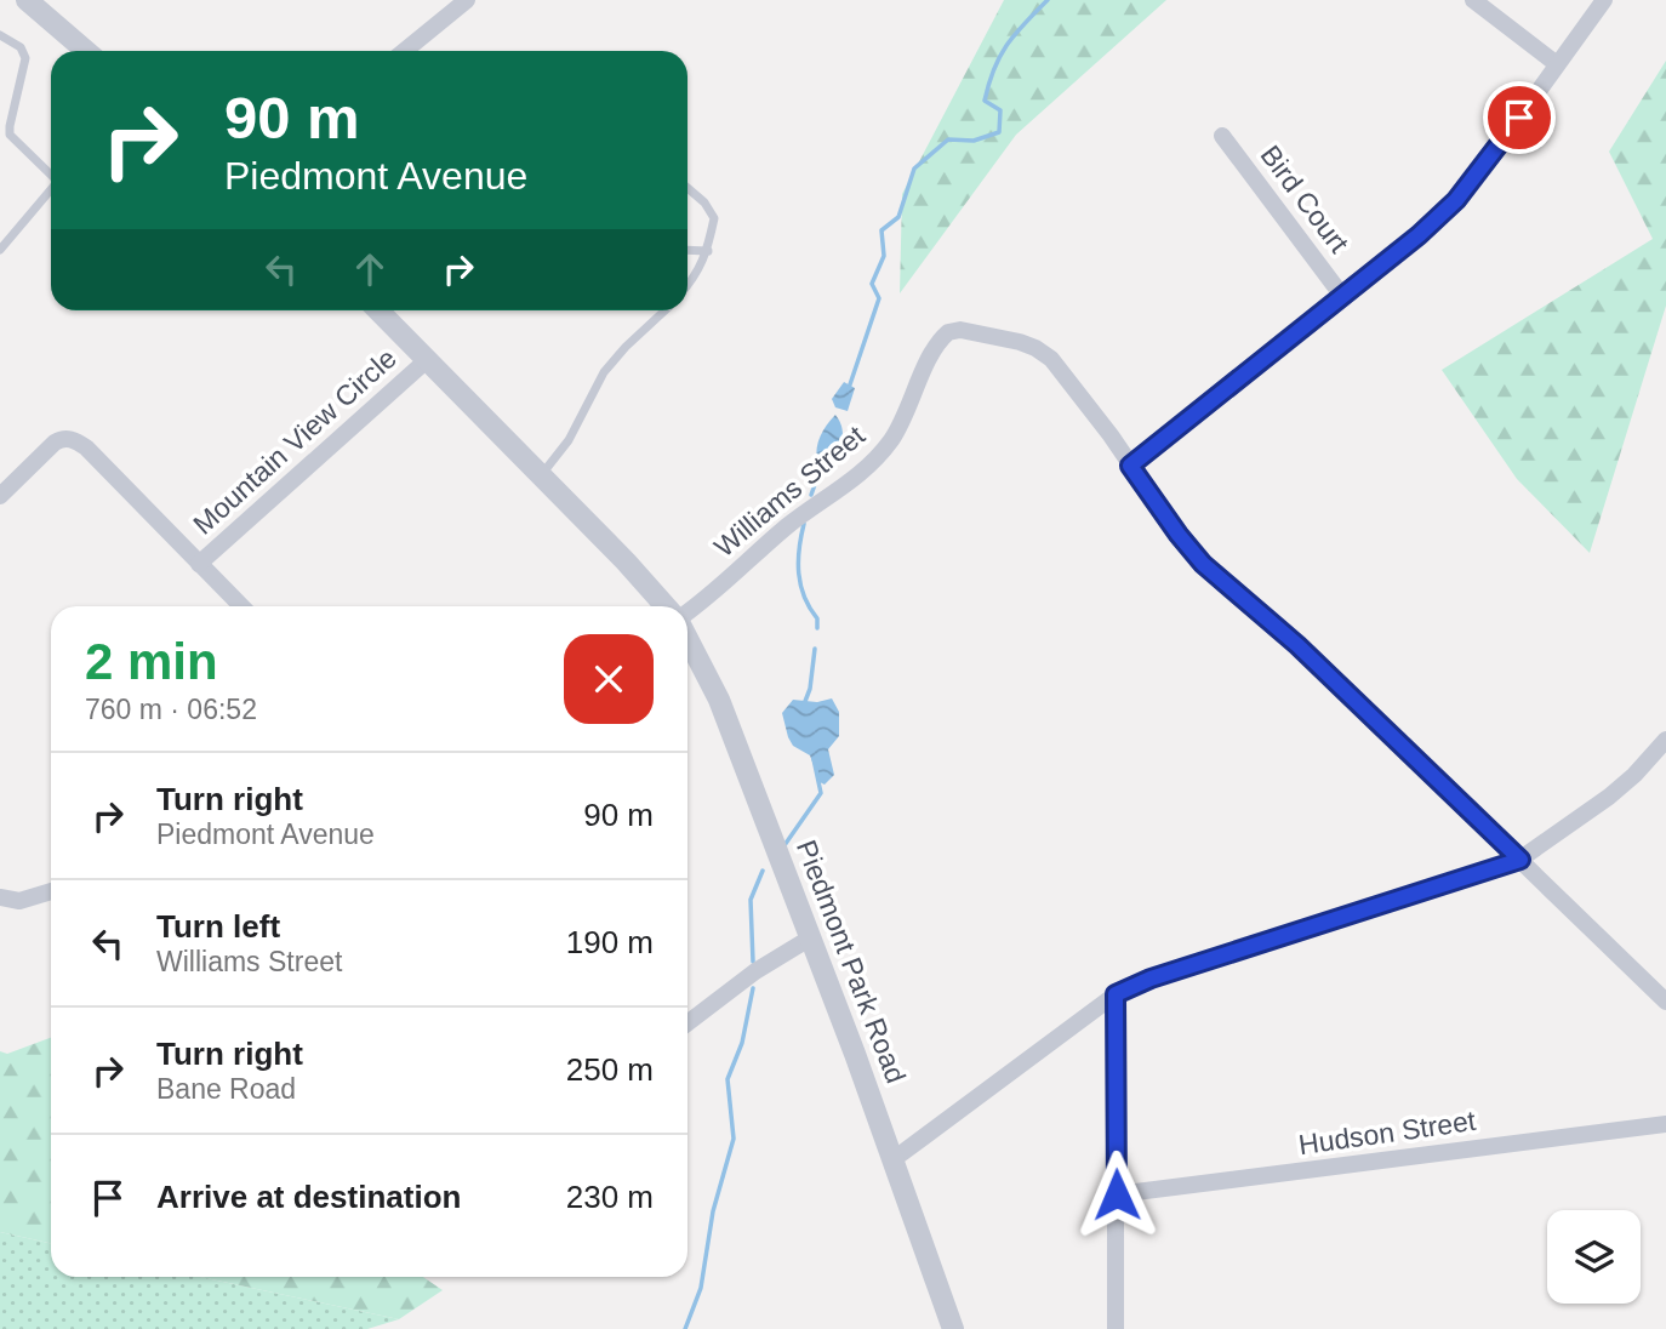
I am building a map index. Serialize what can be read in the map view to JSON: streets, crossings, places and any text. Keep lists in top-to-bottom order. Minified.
{"streets":{"street":["Bird Court","Mountain View Circle","Williams Street","Piedmont Park Road","Hudson Street"]},"crossings":[["Mountain View Circle","Piedmont Park Road"]],"page":{"turn":["90 m","Piedmont Avenue"],"heading":["2 min","760 m · 06:52"],"list":[{"name":"Turn right","note":"Piedmont Avenue","value":"90 m"},{"name":"Turn left","note":"Williams Street","value":"190 m"},{"name":"Turn right","note":"Bane Road","value":"250 m"},{"name":"Arrive at destination","value":"230 m"}]}}
